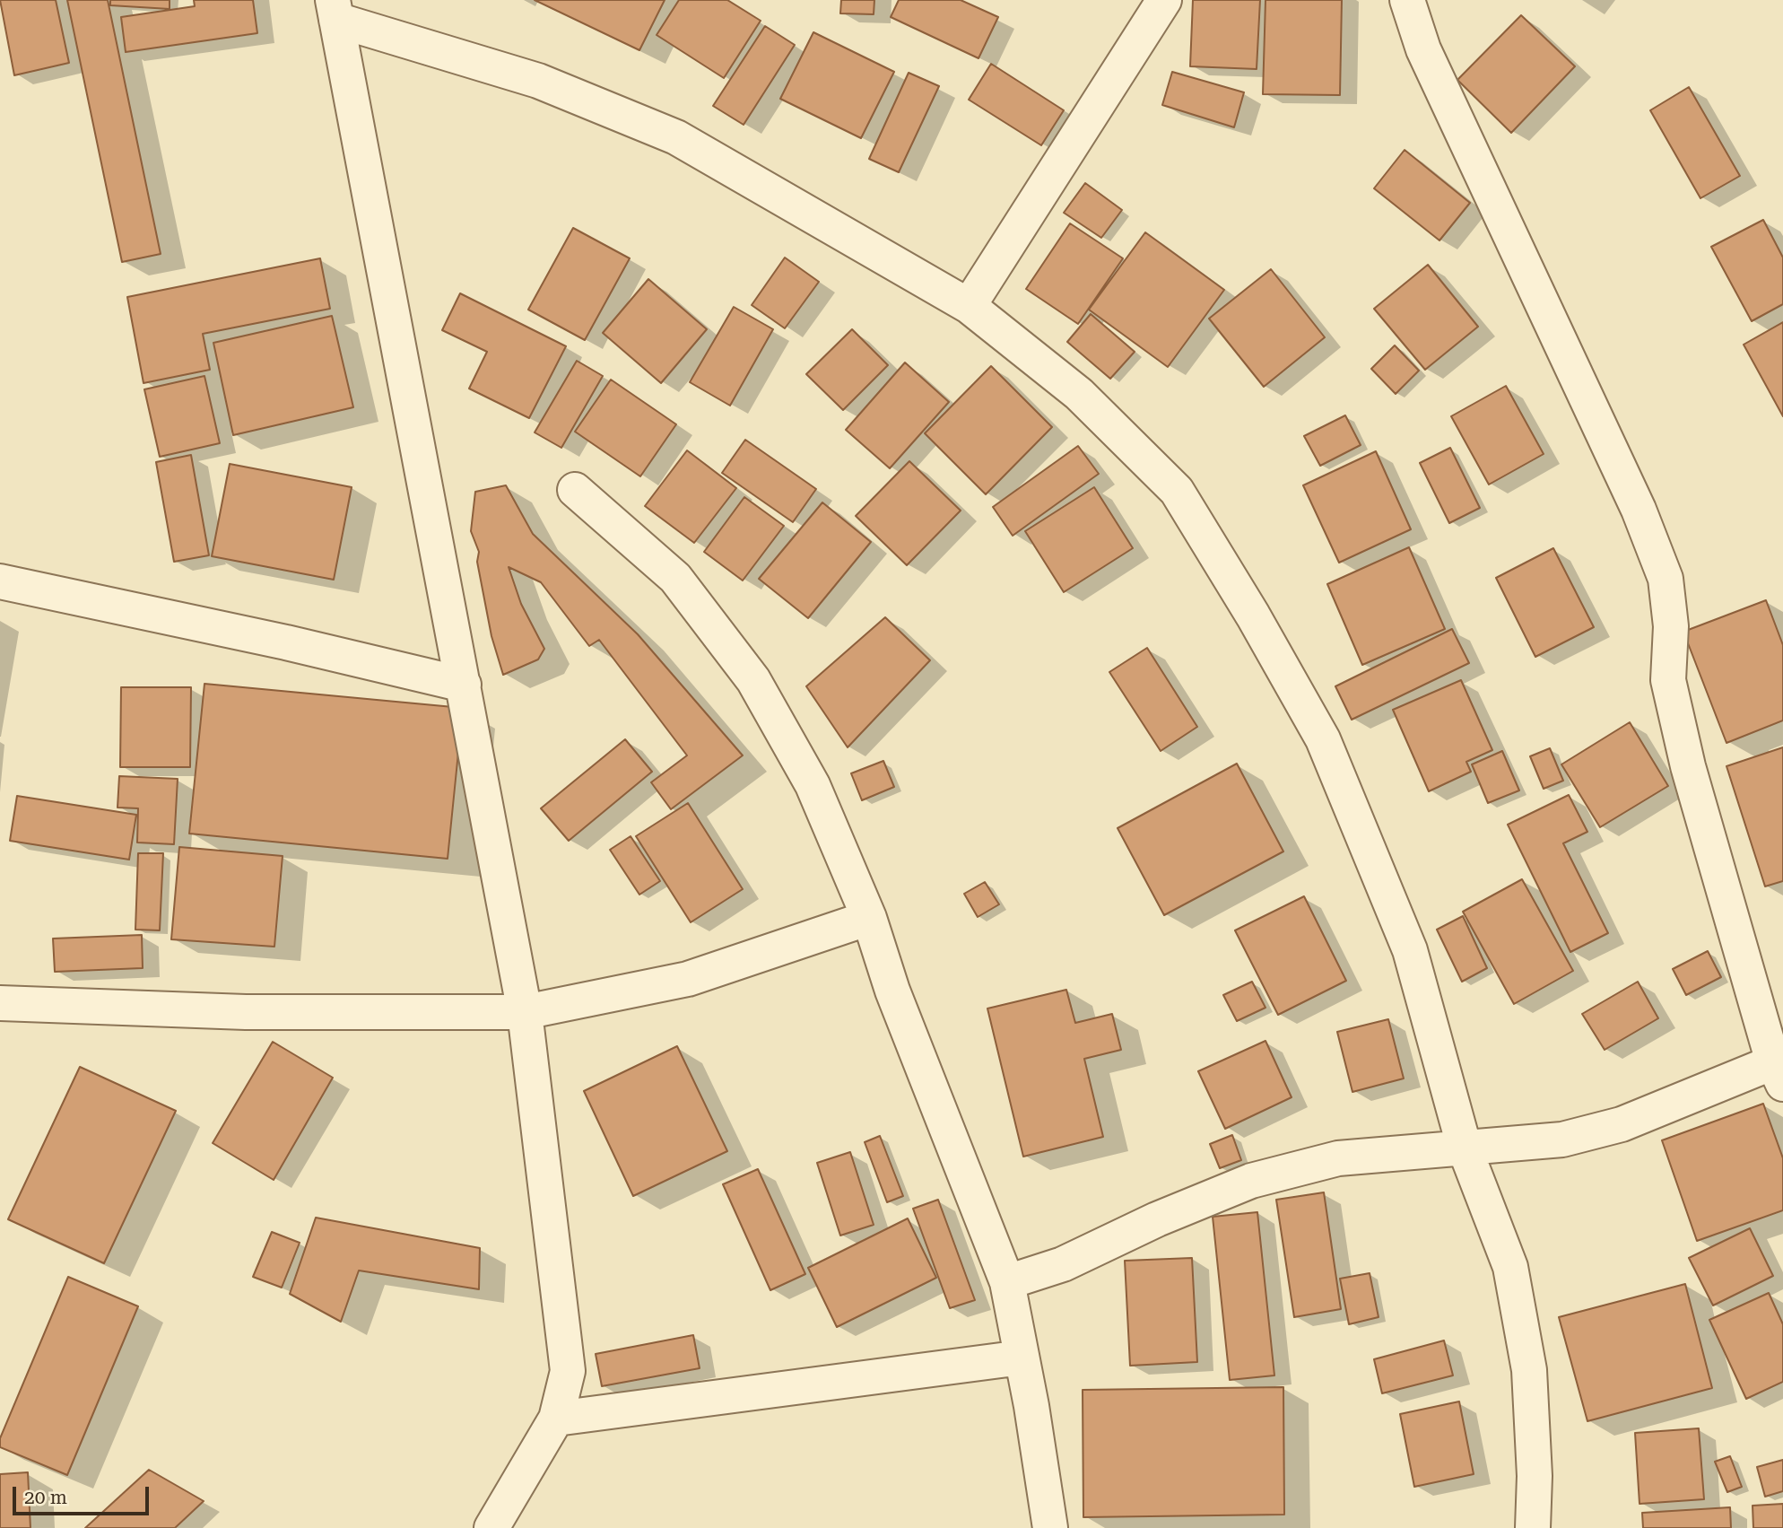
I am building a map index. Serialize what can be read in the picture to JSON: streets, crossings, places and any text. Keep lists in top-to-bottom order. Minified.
{"scale_bar":"20 m"}
